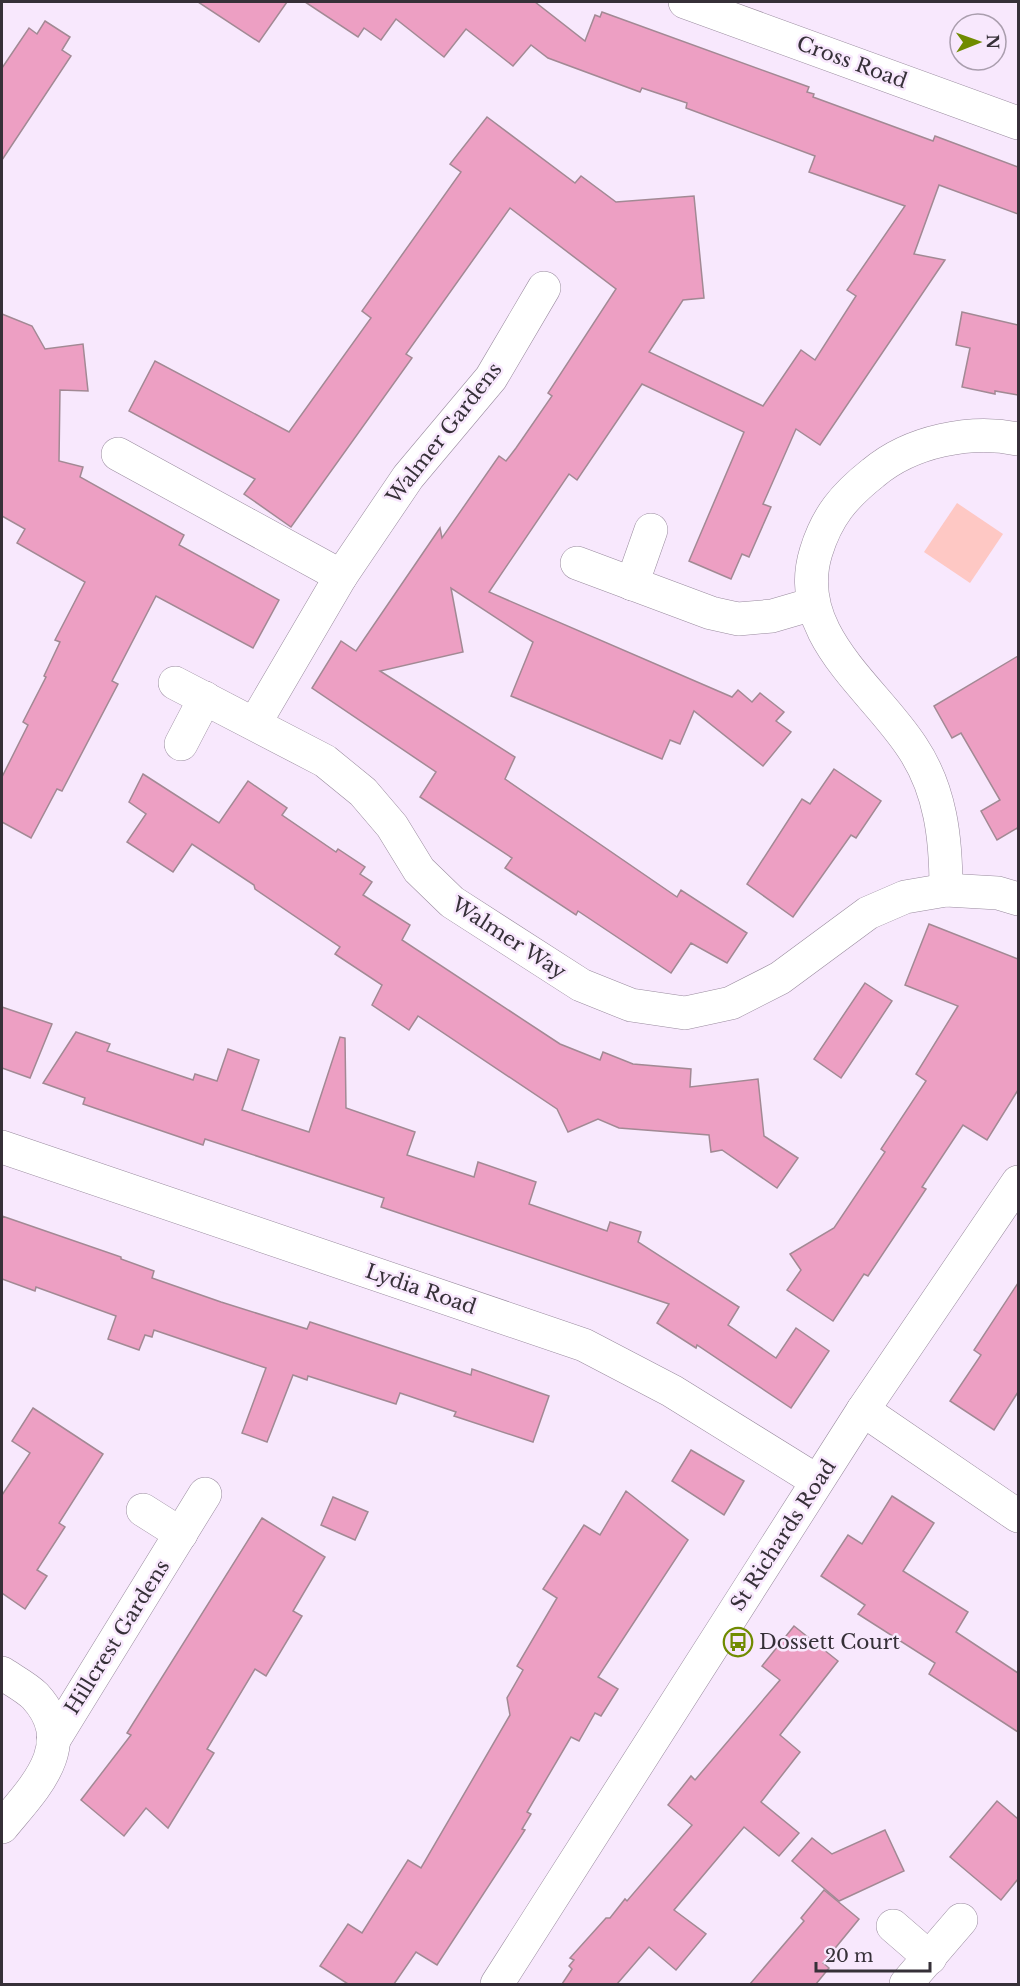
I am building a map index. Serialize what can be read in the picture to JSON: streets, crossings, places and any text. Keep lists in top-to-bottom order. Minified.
{"streets":{"street":["Cross Road","Walmer Gardens","Walmer Way","Lydia Road","St Richards Road","Hillcrest Gardens"]},"crossings":[["Walmer Gardens","Walmer Way"],["Lydia Road","St Richards Road"]],"places":{"bus stop":["Dossett Court"]},"scale_bar":"20 m","north":"right"}
